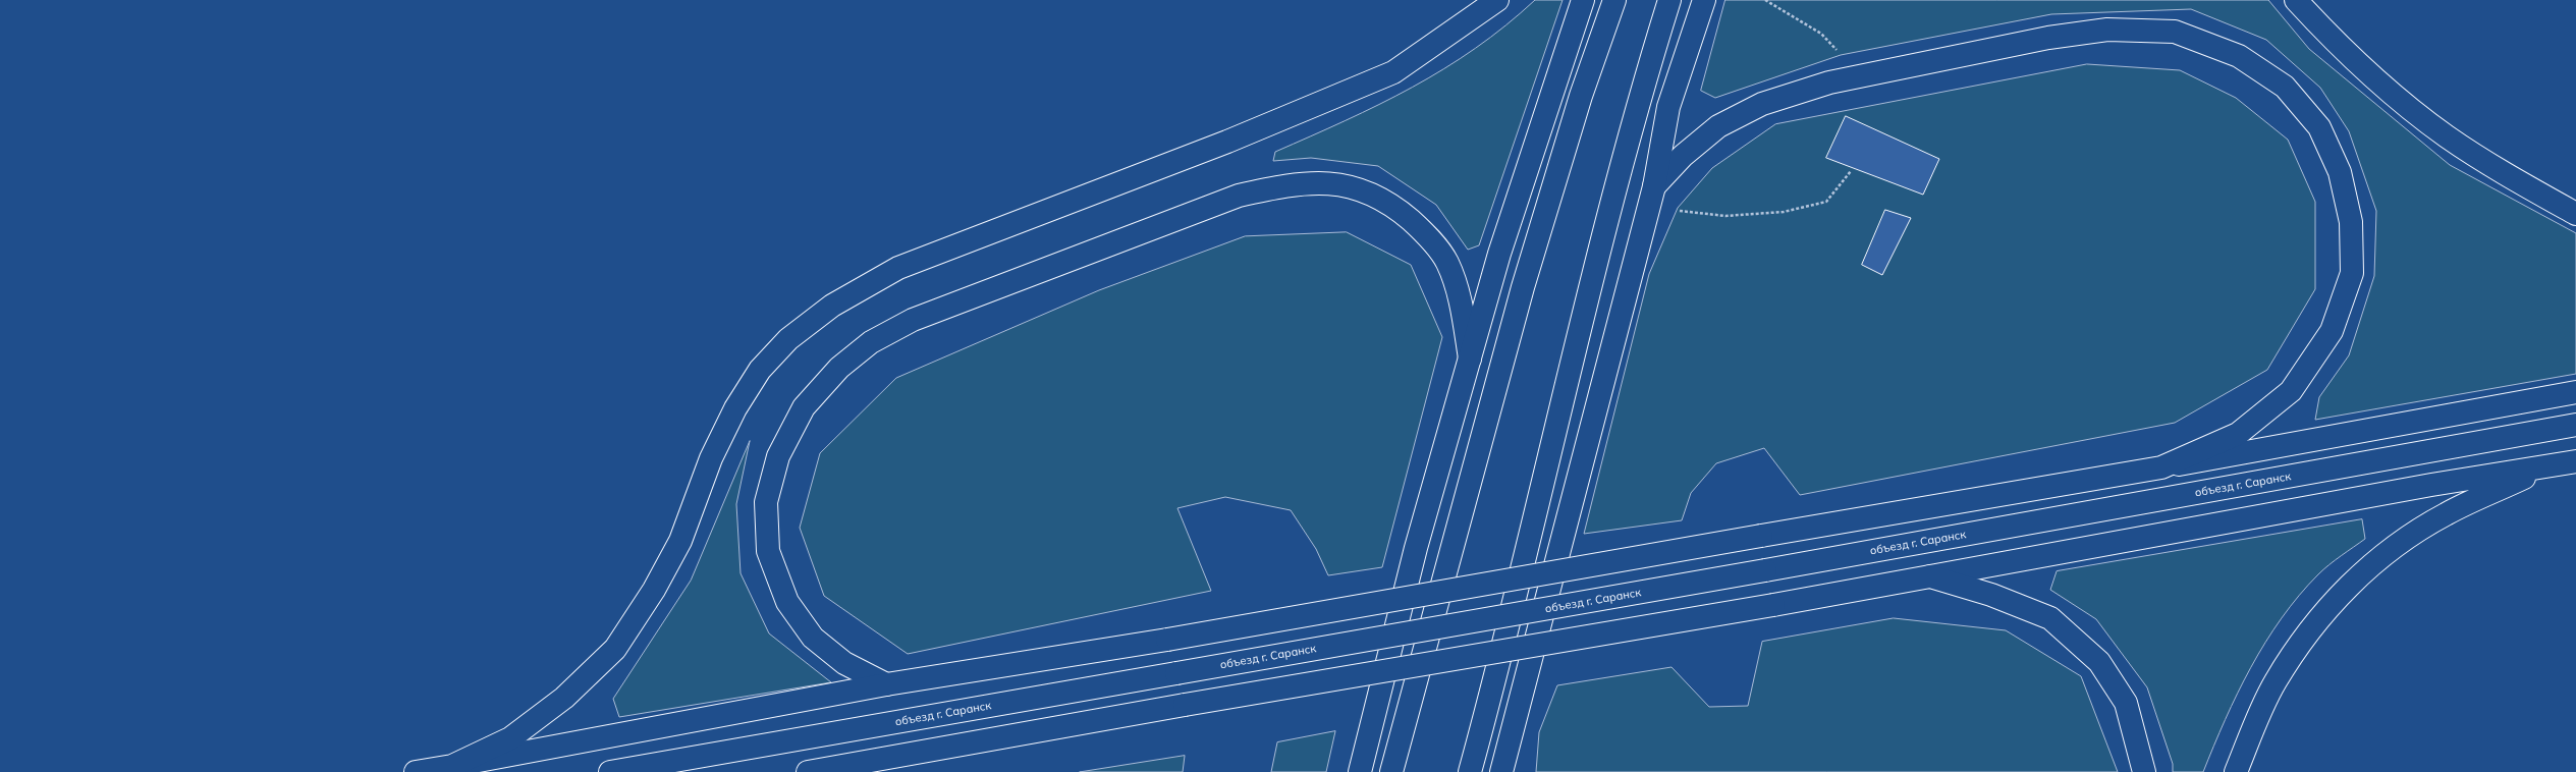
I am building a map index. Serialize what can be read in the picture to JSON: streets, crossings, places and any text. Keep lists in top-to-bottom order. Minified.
{"streets":{"main road":["объезд г. Саранск"]}}
